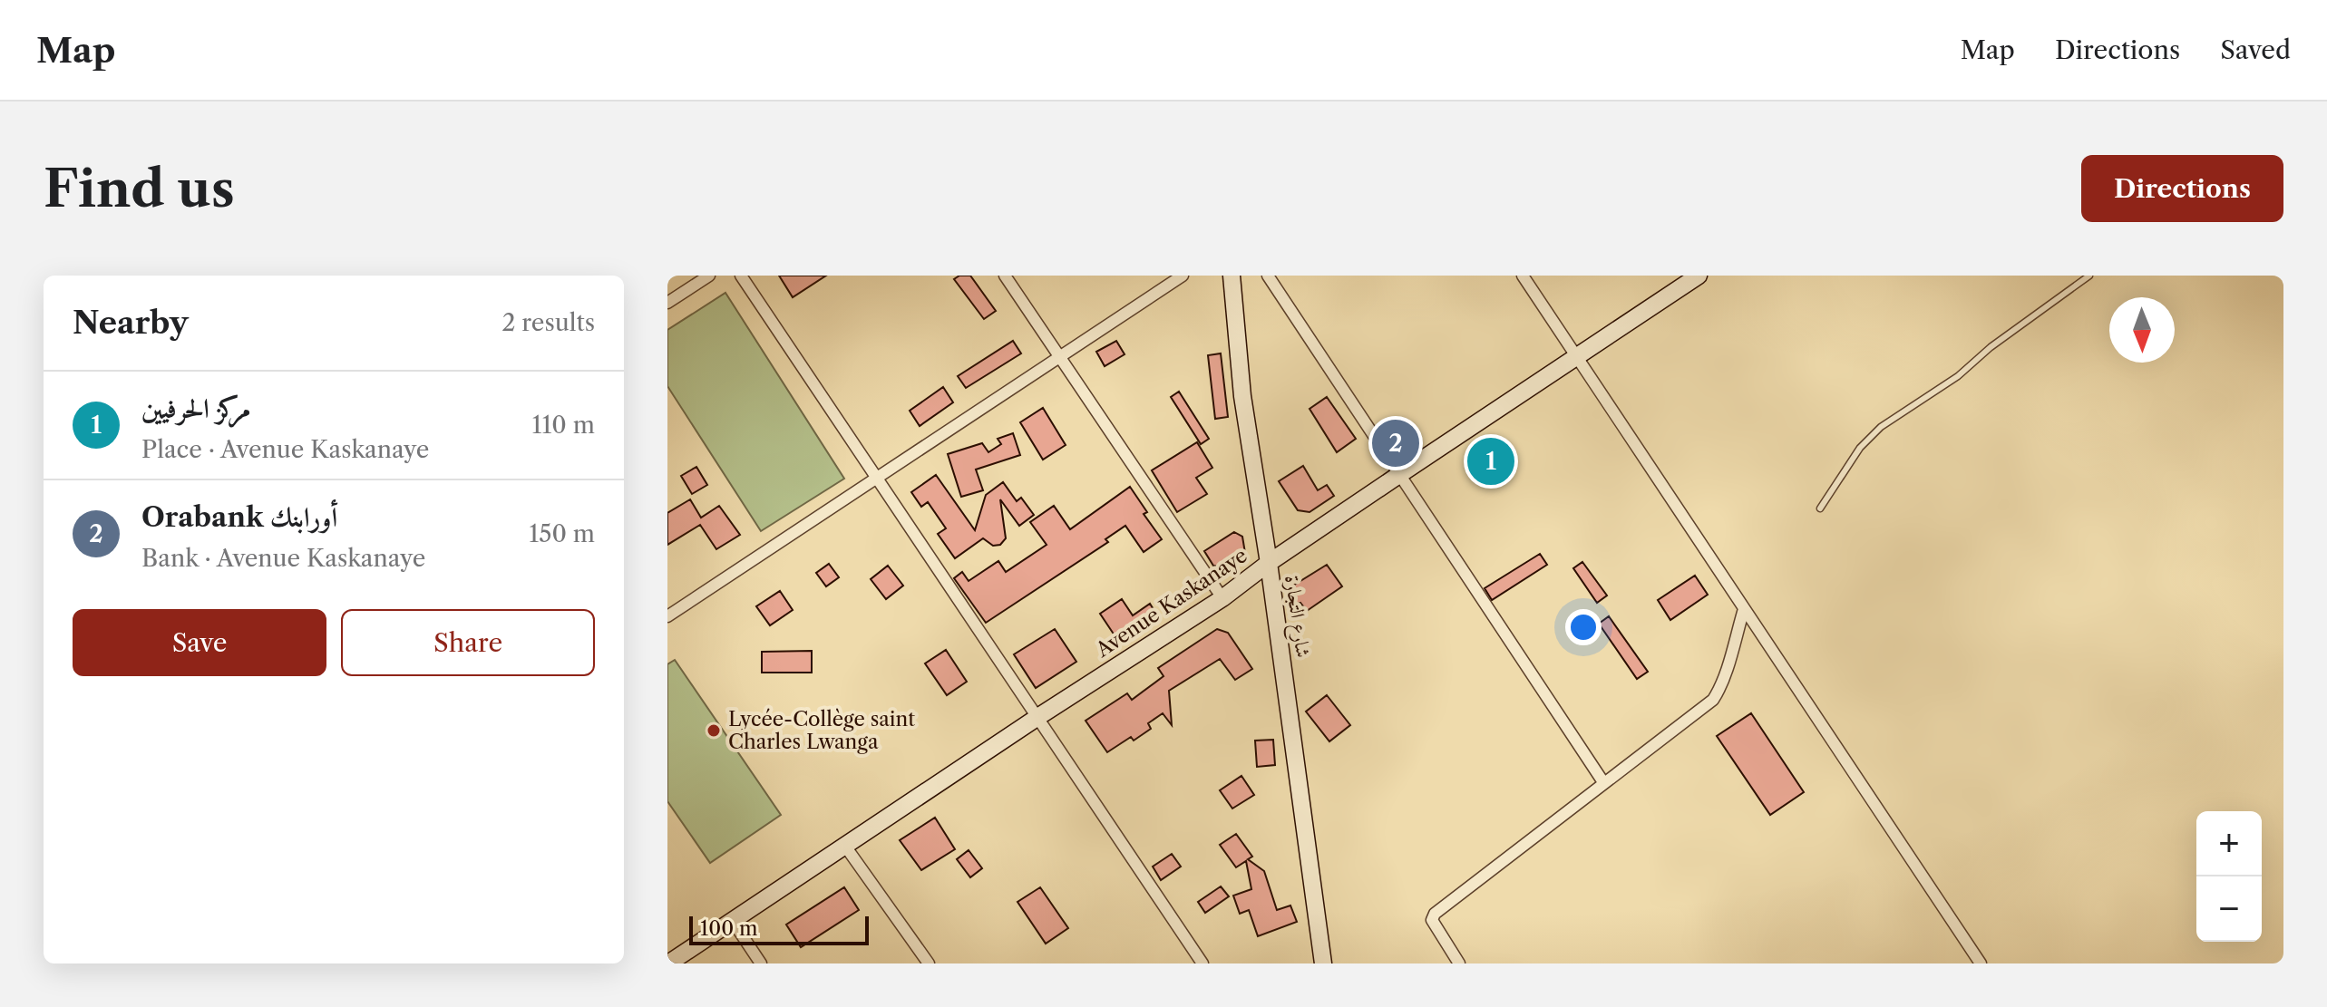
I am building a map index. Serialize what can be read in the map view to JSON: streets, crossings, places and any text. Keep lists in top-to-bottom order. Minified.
{"streets":{"street":["Avenue Kaskanaye","شارع التجارة"]},"crossings":[["Avenue Kaskanaye","شارع التجارة"]],"places":["Lycée-Collège saint Charles Lwanga"],"scale_bar":"100 m","north":"bottom","page":{"header":"Map","nav":["Map","Directions","Saved"],"buttons":["Directions",["Save","Share"]],"title":"Find us","heading":["Nearby","2 results"],"list":[{"mark":"1","name":"مركز الحرفيين","note":"Place · Avenue Kaskanaye","value":"110 m"},{"mark":"2","name":"Orabank أورابنك","note":"Bank · Avenue Kaskanaye","value":"150 m"}],"pins":["2","1"],"map_buttons":["+","−"],"scale":"100 m"}}
